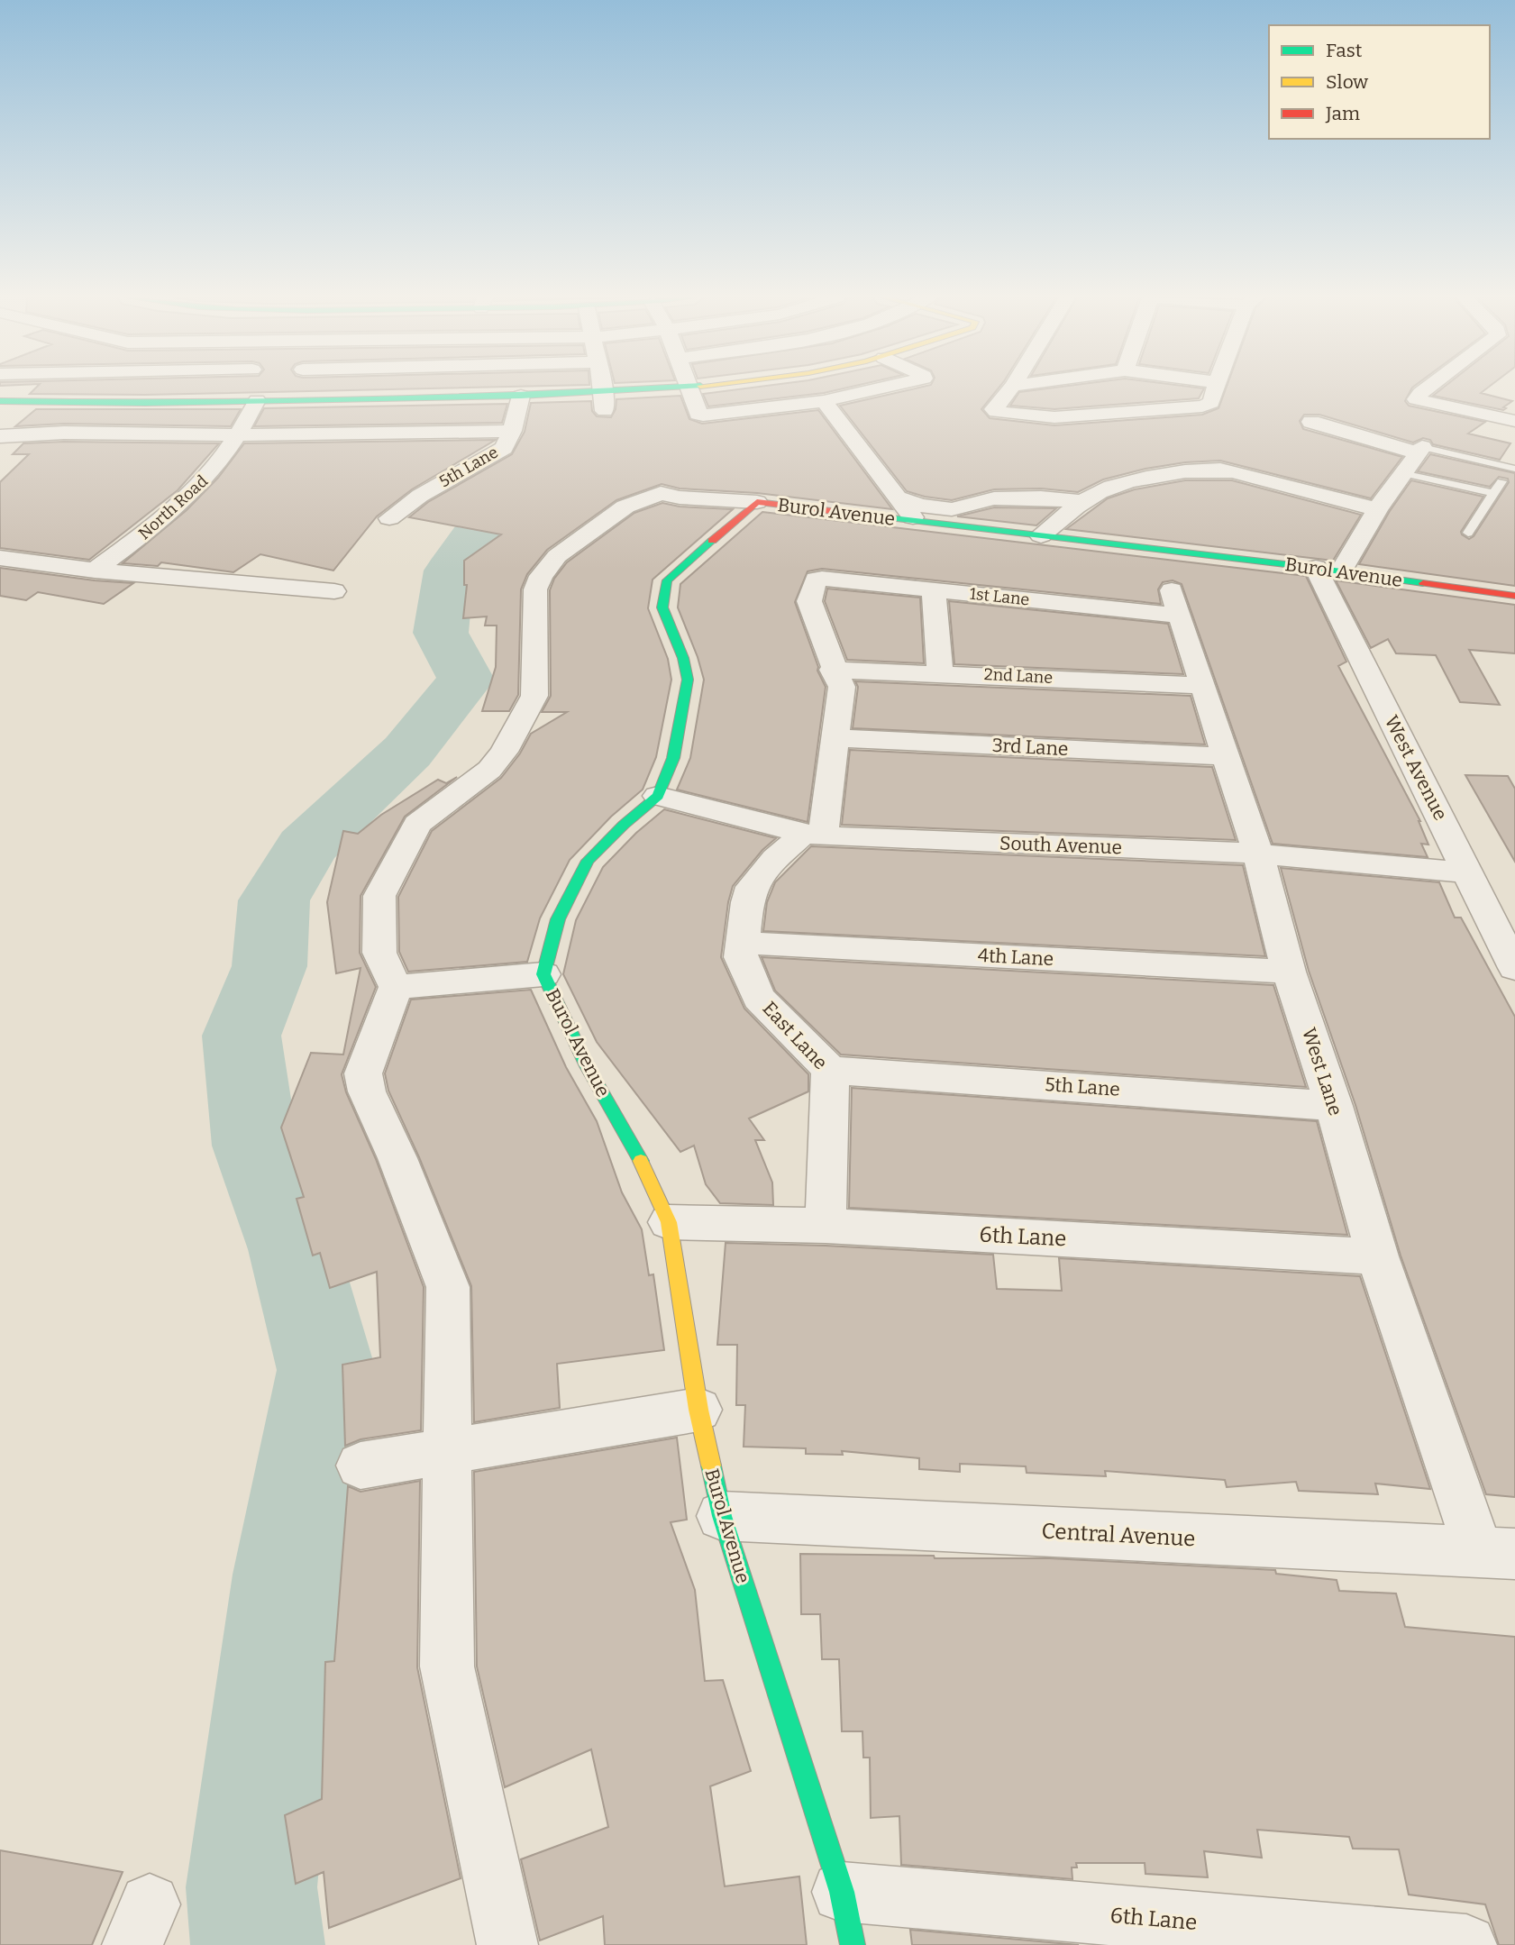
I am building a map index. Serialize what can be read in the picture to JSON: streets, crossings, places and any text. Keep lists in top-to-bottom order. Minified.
{"streets":{"street":["5th Lane","North Road","Burol Avenue","1st Lane","2nd Lane","3rd Lane","West Avenue","South Avenue","4th Lane","East Lane","West Lane","6th Lane","Central Avenue"]},"crossings":[["5th Lane","East Lane"],["5th Lane","West Lane"],["Burol Avenue","West Avenue"],["Burol Avenue","South Avenue"],["Burol Avenue","6th Lane"],["Burol Avenue","Central Avenue"],["1st Lane","2nd Lane"],["1st Lane","West Lane"],["2nd Lane","West Lane"],["3rd Lane","West Lane"],["West Avenue","South Avenue"],["South Avenue","East Lane"],["South Avenue","West Lane"],["4th Lane","East Lane"],["4th Lane","West Lane"],["East Lane","6th Lane"],["West Lane","6th Lane"],["West Lane","Central Avenue"]],"legend":["Fast","Slow","Jam"]}
